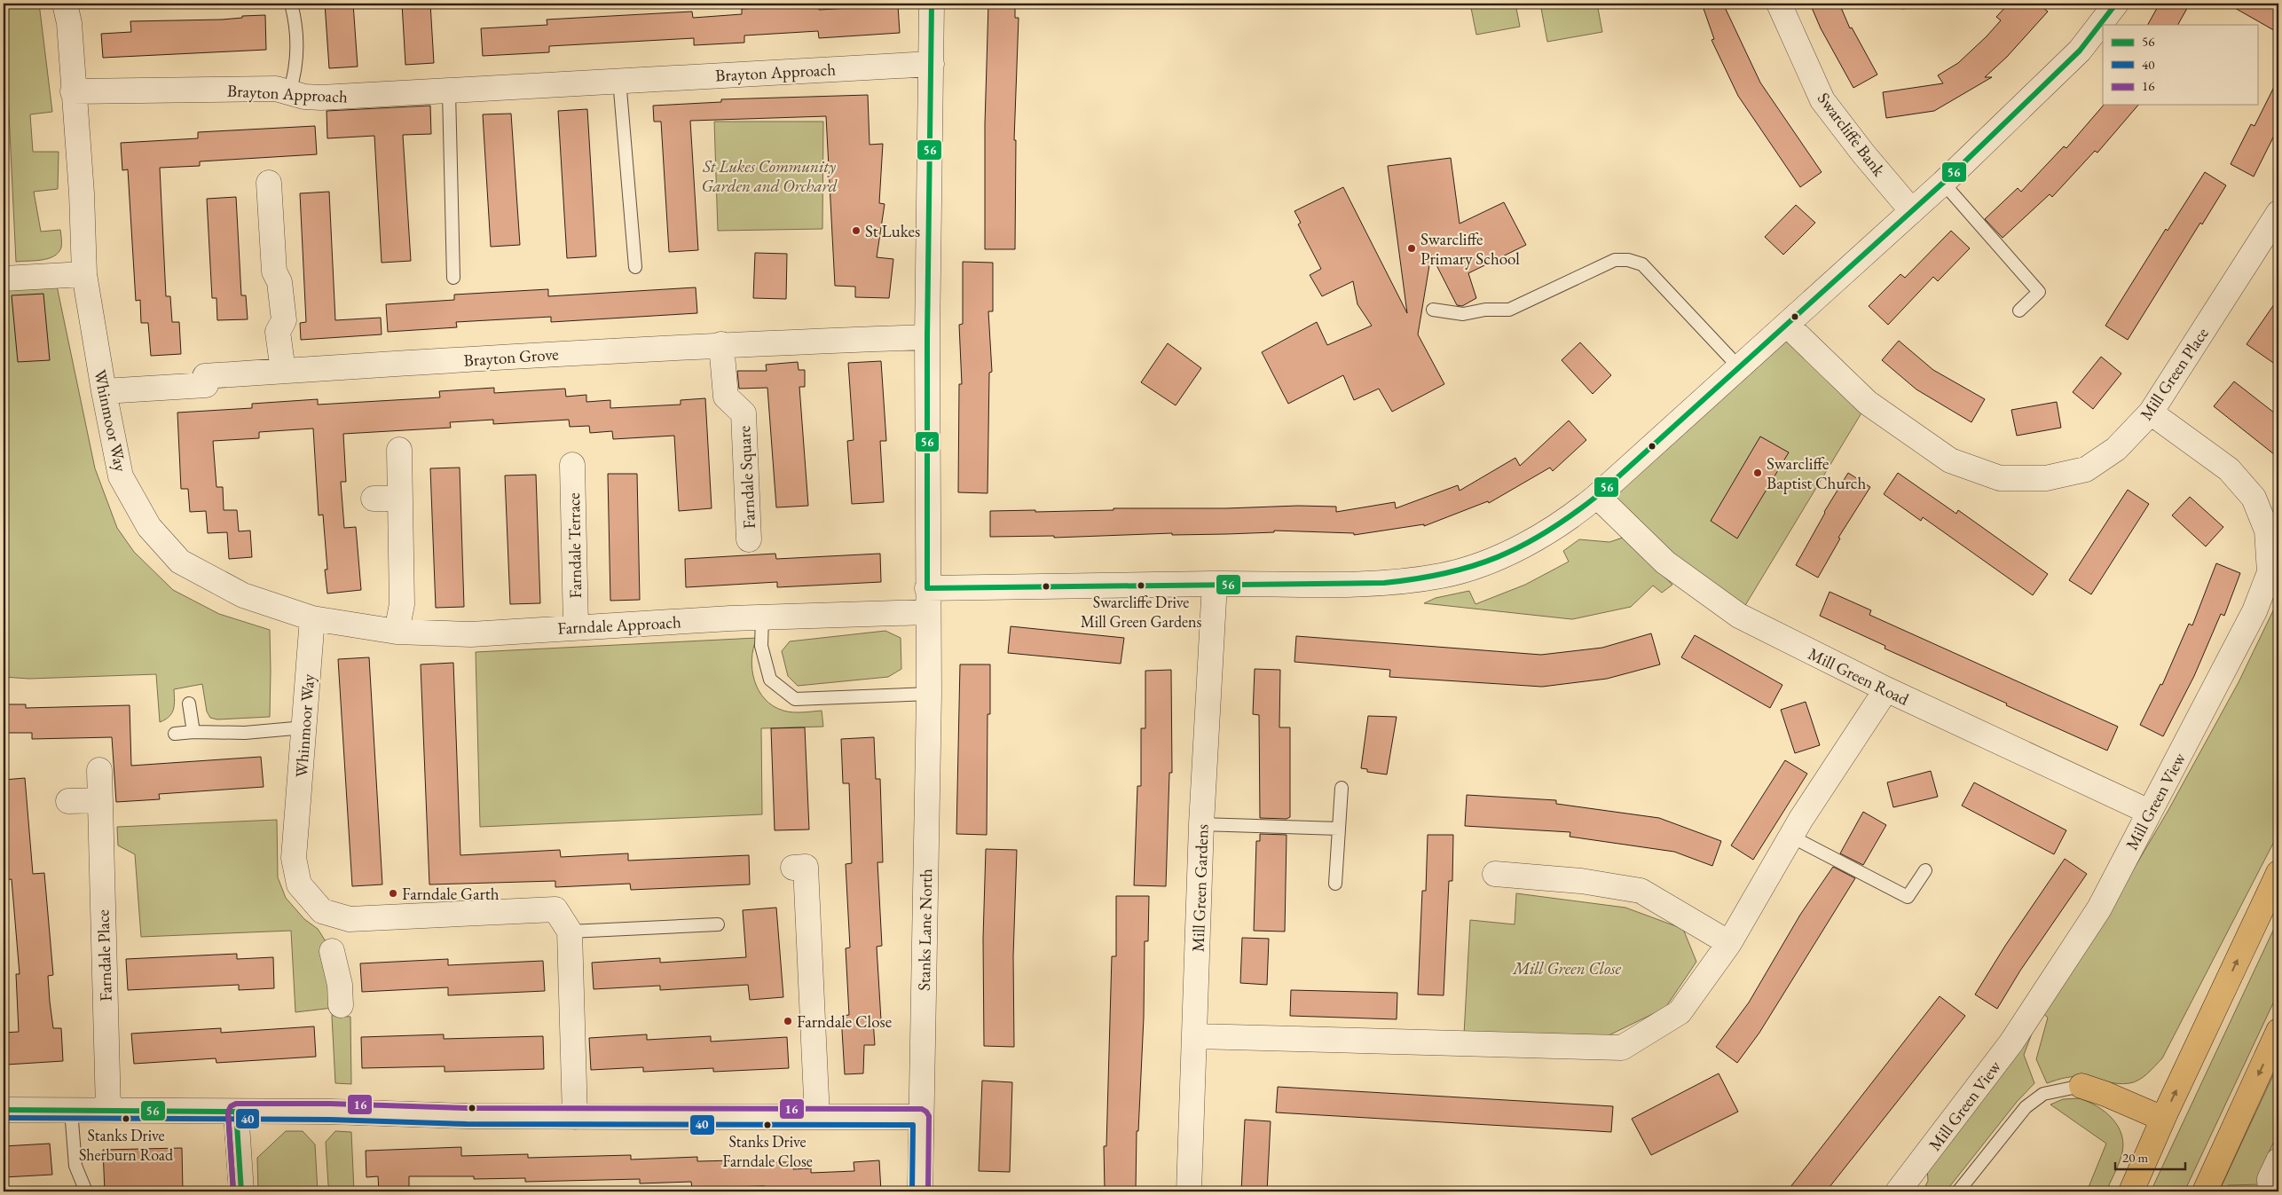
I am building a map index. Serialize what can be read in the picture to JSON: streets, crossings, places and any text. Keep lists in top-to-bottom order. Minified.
{"streets":{"street":["Brayton Approach","Swarcliffe Bank","Brayton Grove","Mill Green Place","Whinmoor Way","Farndale Square","Farndale Terrace","Farndale Approach","Mill Green Road","Mill Green View","Mill Green Gardens","Stanks Lane North","Farndale Place"]},"crossings":[["Brayton Approach","Whinmoor Way"],["Brayton Approach","Stanks Lane North"],["Brayton Grove","Whinmoor Way"],["Brayton Grove","Farndale Square"],["Brayton Grove","Stanks Lane North"],["Mill Green Place","Mill Green View"],["Whinmoor Way","Farndale Approach"],["Farndale Terrace","Farndale Approach"],["Farndale Approach","Stanks Lane North"],["Mill Green Road","Mill Green View"]],"parks":["St Lukes Community Garden and Orchard","Mill Green Close"],"places":["St Lukes","Swarcliffe Primary School","Swarcliffe Baptist Church","Swarcliffe Drive Mill Green Gardens","Farndale Garth","Farndale Close","Stanks Drive Sherburn Road","Stanks Drive Farndale Close"],"lines":["transit line 56","transit line 16","transit line 40"],"legend":["56","40","16"],"scale_bar":"20 m"}
